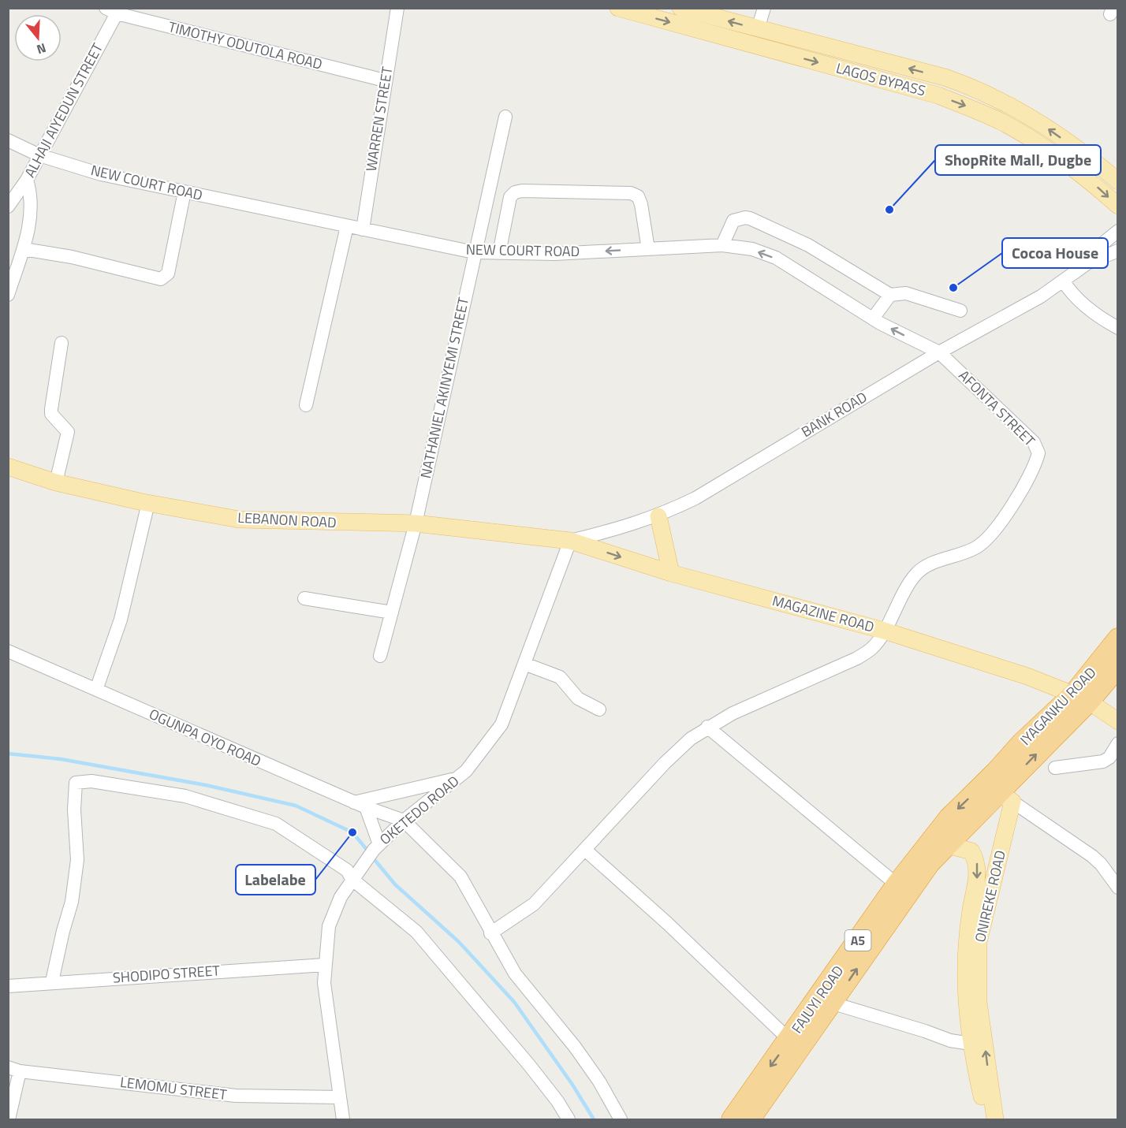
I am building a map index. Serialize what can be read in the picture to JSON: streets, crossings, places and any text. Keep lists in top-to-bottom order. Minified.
{"streets":{"highway":["IYAGANKU ROAD","A5","FAJUYI ROAD"],"main road":["LAGOS BYPASS","LEBANON ROAD","MAGAZINE ROAD","ONIREKE ROAD"],"street":["TIMOTHY ODUTOLA ROAD","ALHAJI AIYEDUN STREET","WARREN STREET","NEW COURT ROAD","NATHANIEL AKINYEMI STREET","AFONTA STREET","BANK ROAD","OGUNPA OYO ROAD","OKETEDO ROAD","SHODIPO STREET","LEMOMU STREET"]},"crossings":[["TIMOTHY ODUTOLA ROAD","ALHAJI AIYEDUN STREET"],["TIMOTHY ODUTOLA ROAD","WARREN STREET"],["ALHAJI AIYEDUN STREET","NEW COURT ROAD"],["WARREN STREET","NEW COURT ROAD"],["NEW COURT ROAD","NATHANIEL AKINYEMI STREET"],["NEW COURT ROAD","AFONTA STREET"],["NEW COURT ROAD","BANK ROAD"],["NATHANIEL AKINYEMI STREET","LEBANON ROAD"],["AFONTA STREET","BANK ROAD"],["AFONTA STREET","MAGAZINE ROAD"],["BANK ROAD","LEBANON ROAD"],["BANK ROAD","MAGAZINE ROAD"],["BANK ROAD","OKETEDO ROAD"],["LEBANON ROAD","MAGAZINE ROAD"],["LEBANON ROAD","OKETEDO ROAD"],["MAGAZINE ROAD","IYAGANKU ROAD"],["MAGAZINE ROAD","OKETEDO ROAD"],["IYAGANKU ROAD","ONIREKE ROAD"],["IYAGANKU ROAD","FAJUYI ROAD"],["OGUNPA OYO ROAD","OKETEDO ROAD"],["OKETEDO ROAD","SHODIPO STREET"],["OKETEDO ROAD","LEMOMU STREET"],["ONIREKE ROAD","FAJUYI ROAD"]],"one_way":["NEW COURT ROAD"],"places":["ShopRite Mall, Dugbe","Cocoa House","Labelabe"],"north":"bottom"}
